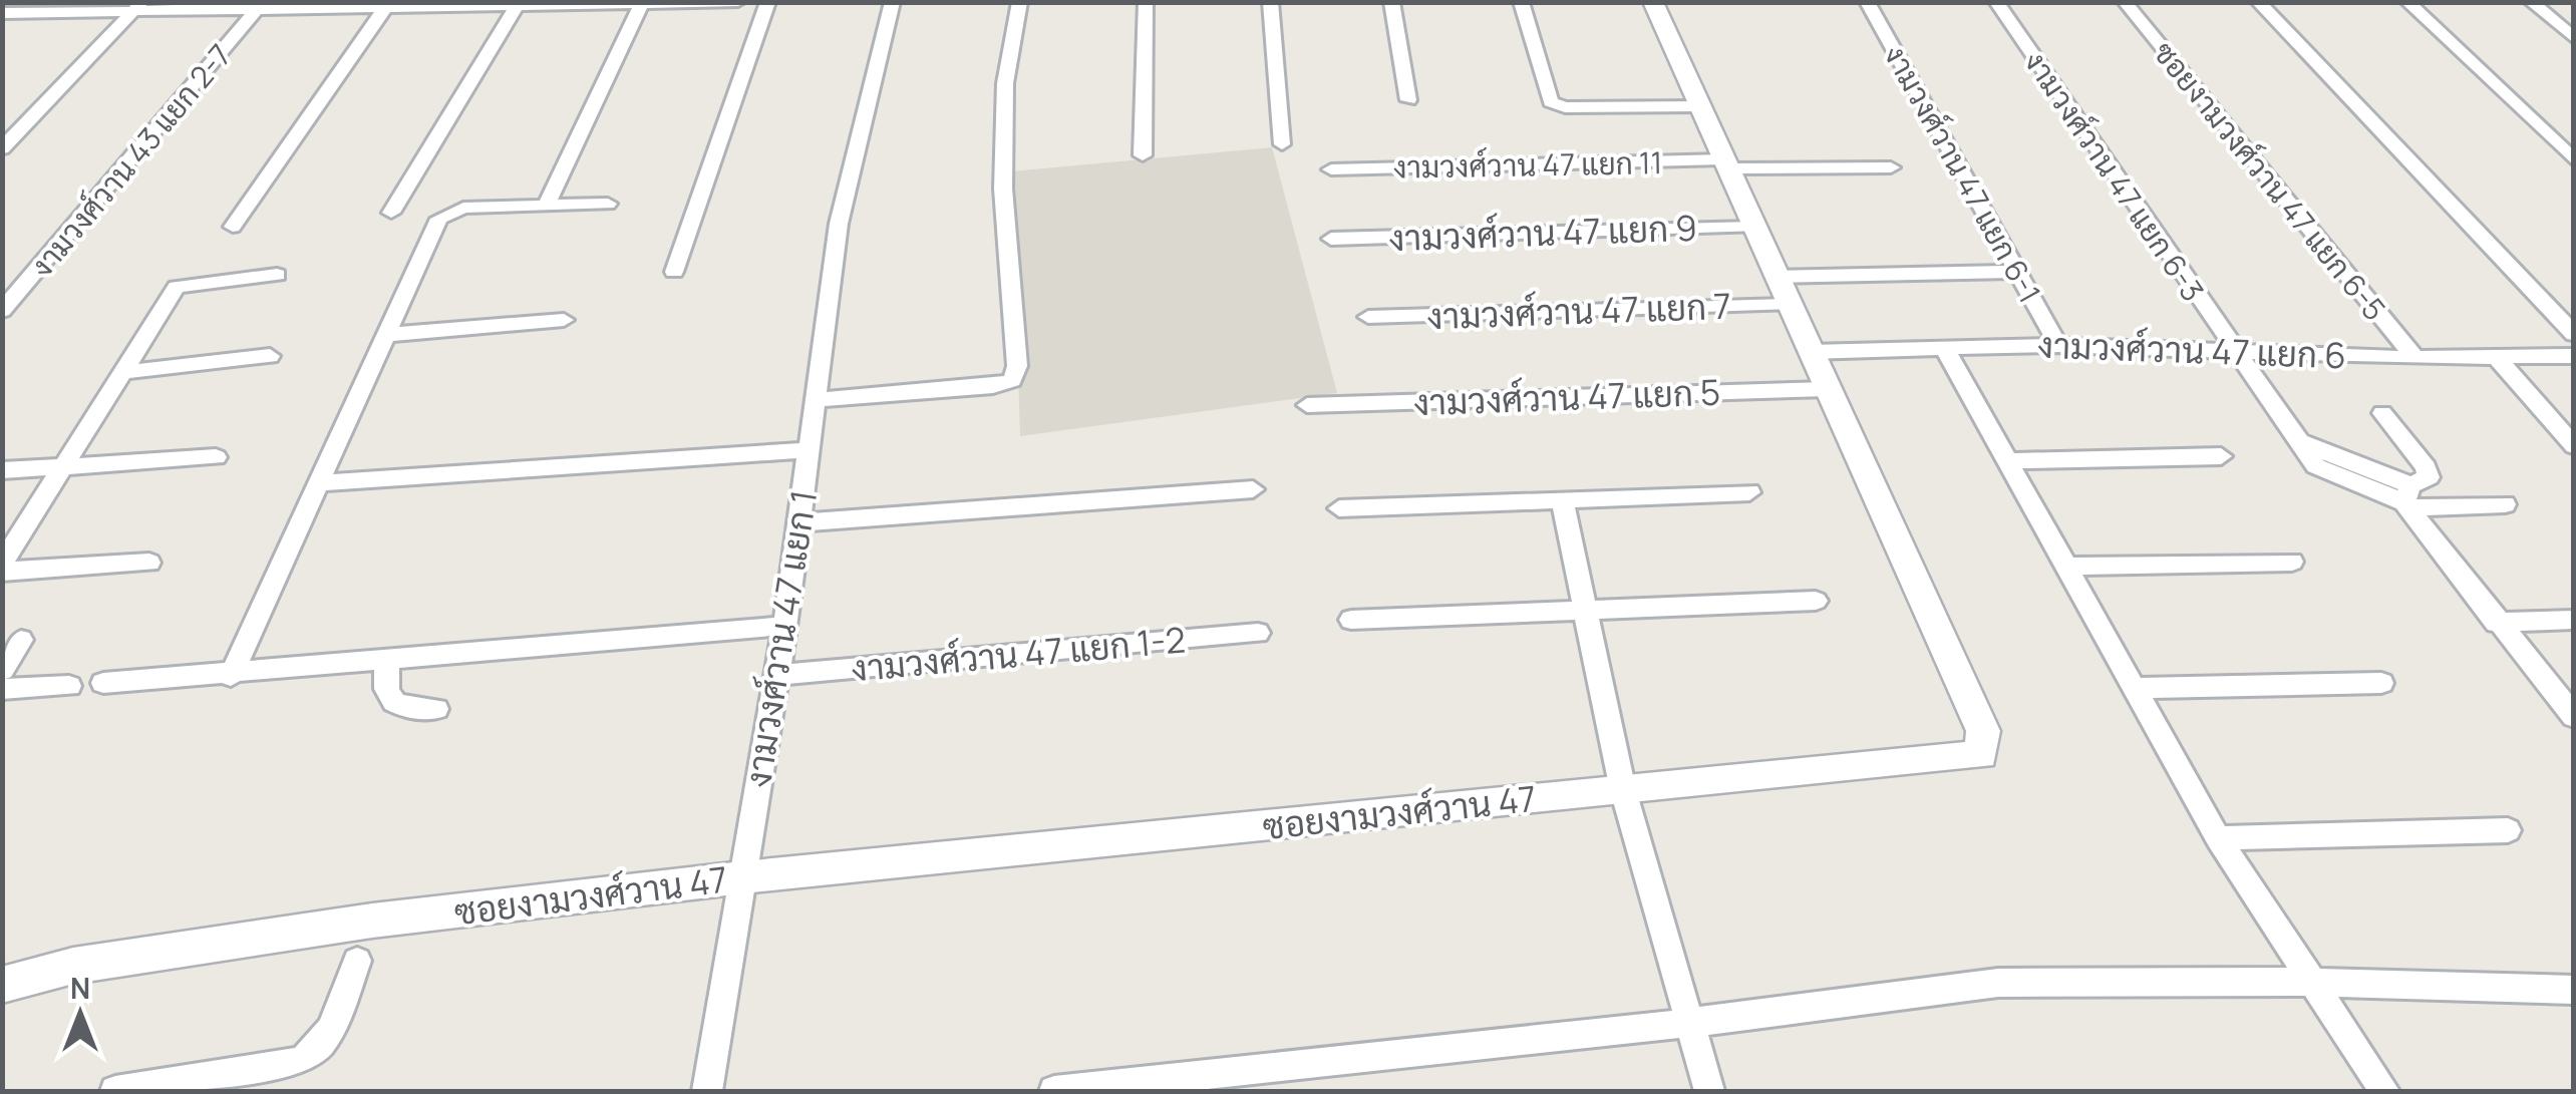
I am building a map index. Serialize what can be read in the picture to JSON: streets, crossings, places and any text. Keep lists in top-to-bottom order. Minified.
{"streets":{"street":["งามวงศ์วาน 43 แยก 2-7","งามวงศ์วาน 47 แยก 11","งามวงศ์วาน 47 แยก 6-1","งามวงศ์วาน 47 แยก 6-3","ซอยงามวงศ์วาน 47 แยก 6-5","งามวงศ์วาน 47 แยก 9","งามวงศ์วาน 47 แยก 7","งามวงศ์วาน 47 แยก 6","งามวงศ์วาน 47 แยก 5","งามวงศ์วาน 47 แยก 1","งามวงศ์วาน 47 แยก 1-2","ซอยงามวงศ์วาน 47"]},"crossings":[["งามวงศ์วาน 47 แยก 11","ซอยงามวงศ์วาน 47"],["งามวงศ์วาน 47 แยก 6-1","งามวงศ์วาน 47 แยก 7"],["งามวงศ์วาน 47 แยก 6-1","งามวงศ์วาน 47 แยก 6"],["งามวงศ์วาน 47 แยก 6-3","งามวงศ์วาน 47 แยก 6"],["ซอยงามวงศ์วาน 47 แยก 6-5","งามวงศ์วาน 47 แยก 6"],["งามวงศ์วาน 47 แยก 9","ซอยงามวงศ์วาน 47"],["งามวงศ์วาน 47 แยก 7","ซอยงามวงศ์วาน 47"],["งามวงศ์วาน 47 แยก 6","ซอยงามวงศ์วาน 47"],["งามวงศ์วาน 47 แยก 5","ซอยงามวงศ์วาน 47"],["งามวงศ์วาน 47 แยก 1","งามวงศ์วาน 47 แยก 1-2"],["งามวงศ์วาน 47 แยก 1","ซอยงามวงศ์วาน 47"]],"north":"top"}
